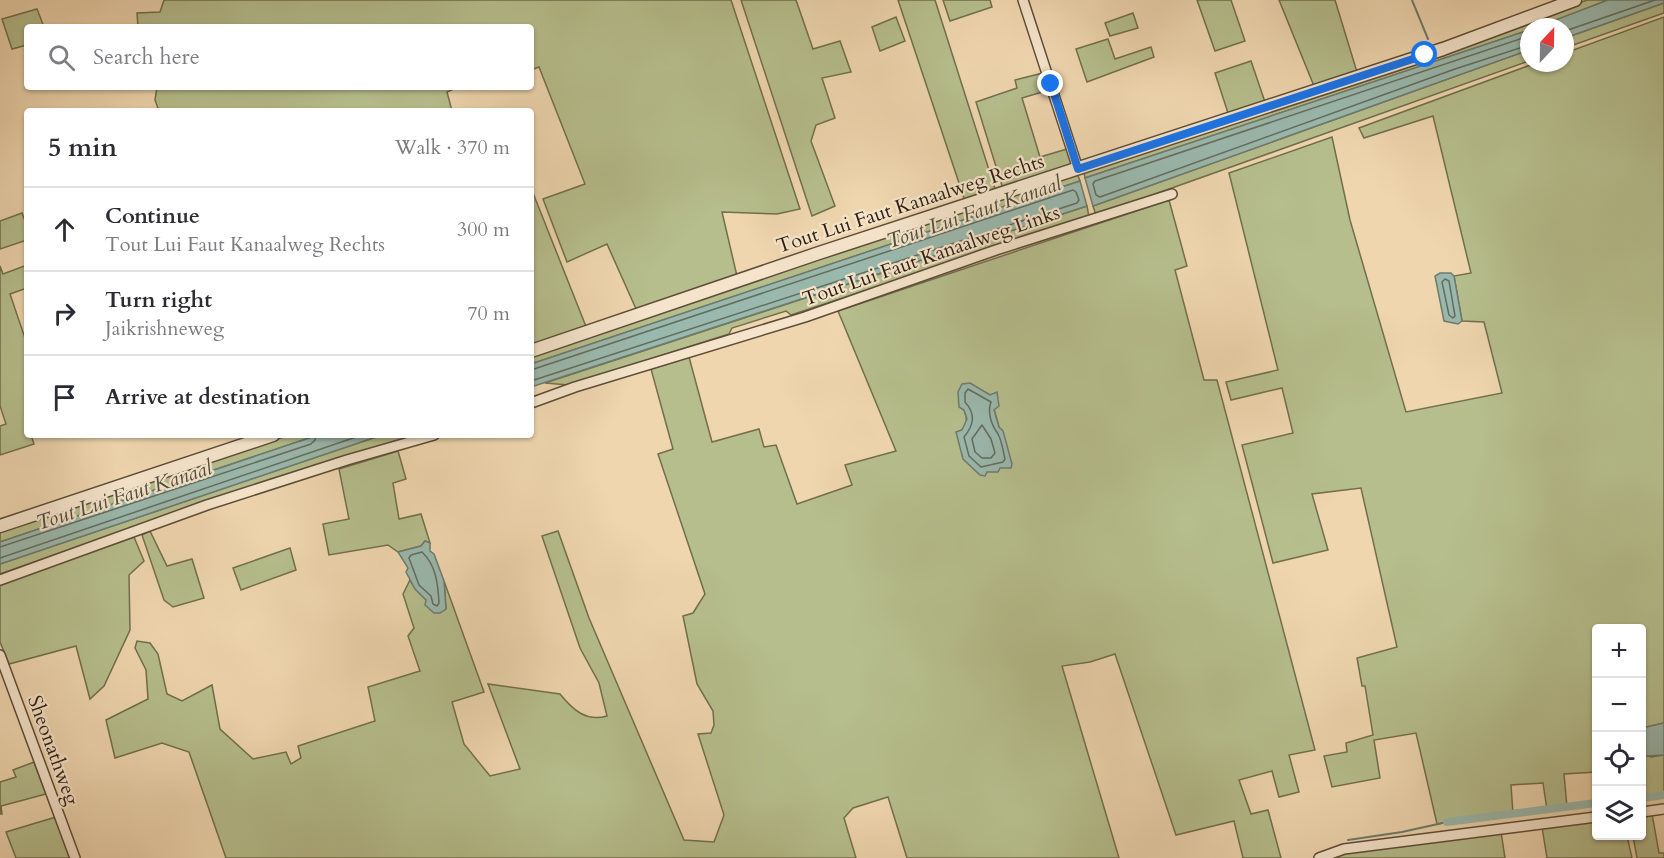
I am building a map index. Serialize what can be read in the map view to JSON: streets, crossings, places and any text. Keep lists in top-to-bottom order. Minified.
{"streets":{"street":["Tout Lui Faut Kanaalweg Rechts","Tout Lui Faut Kanaalweg Links","Sheonathweg"]},"water":["Tout Lui Faut Kanaal"],"north":"top","page":{"search":"Search here","heading":["5 min","Walk · 370 m"],"list":[["Continue","Tout Lui Faut Kanaalweg Rechts","300 m"],["Turn right","Jaikrishneweg","70 m"],"Arrive at destination"],"map_buttons":["+","−"]}}
